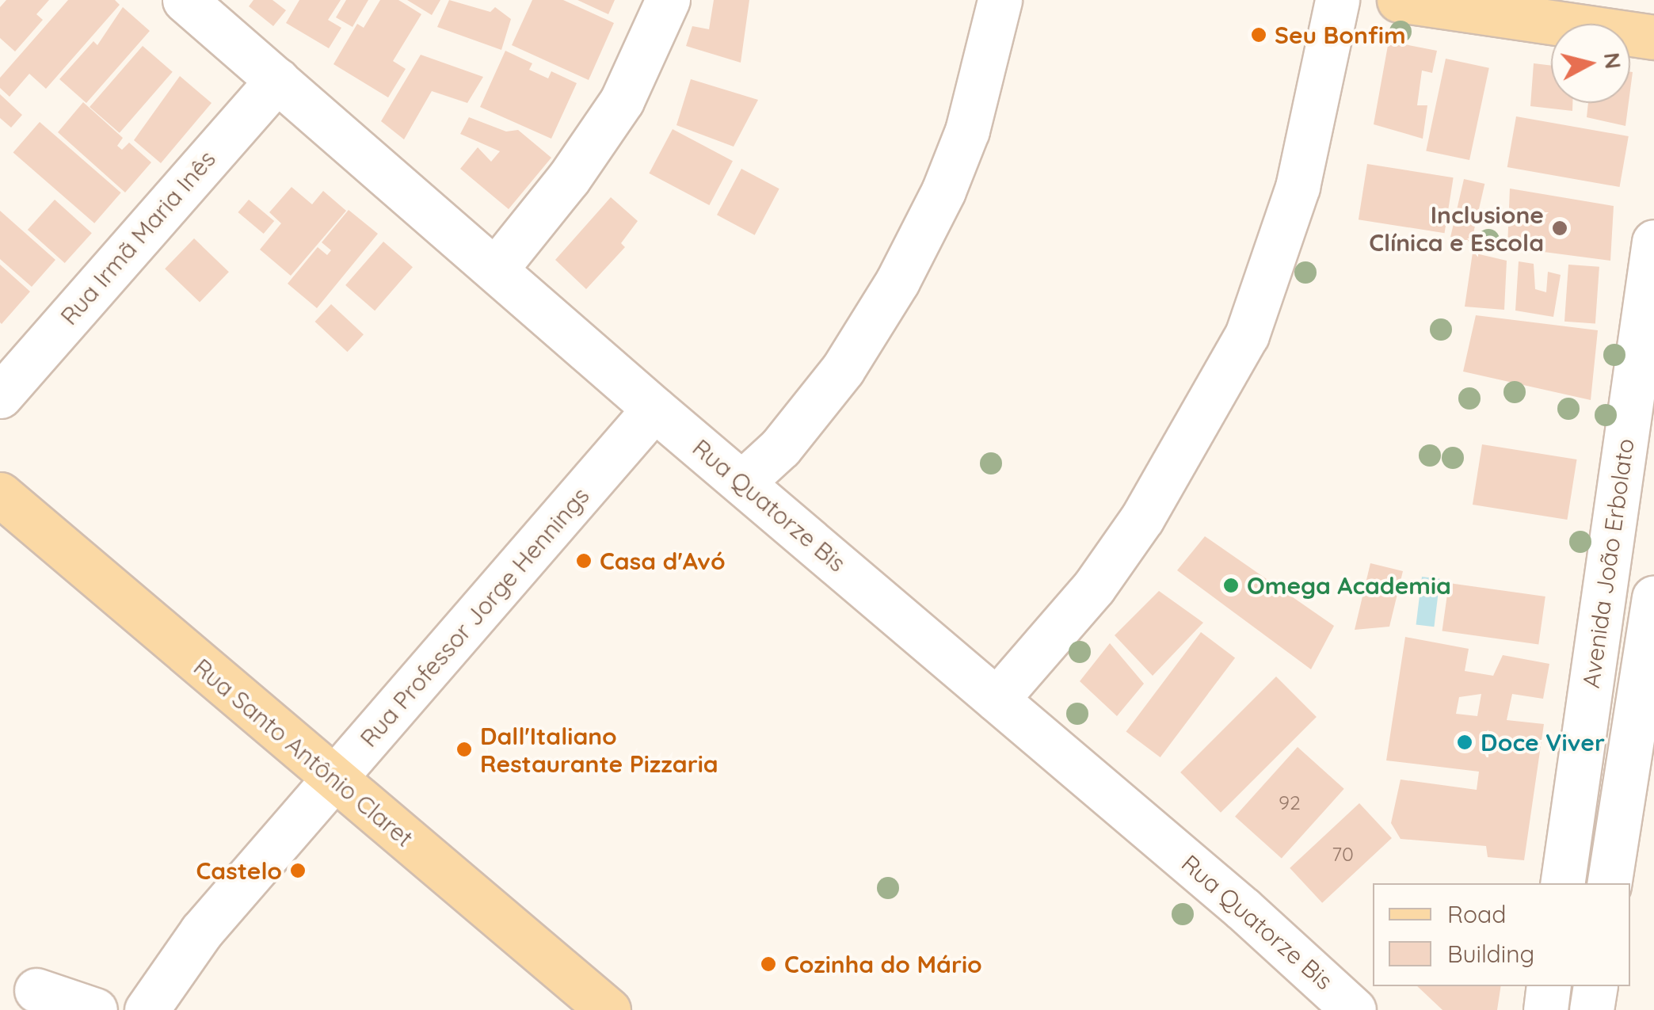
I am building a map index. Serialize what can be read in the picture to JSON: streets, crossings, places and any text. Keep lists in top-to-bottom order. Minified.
{"streets":{"main road":["Rua Santo Antônio Claret"],"street":["Rua Irmã Maria Inês","Rua Quatorze Bis","Avenida João Erbolato","Rua Professor Jorge Hennings"]},"crossings":[["Rua Irmã Maria Inês","Rua Quatorze Bis"],["Rua Quatorze Bis","Rua Professor Jorge Hennings"],["Rua Professor Jorge Hennings","Rua Santo Antônio Claret"]],"places":["Seu Bonfim","Inclusione Clínica e Escola","Casa d'Avó","Omega Academia","Doce Viver","Dall'Italiano Restaurante Pizzaria","Castelo","Cozinha do Mário"],"house_numbers":["92","70"],"legend":["Road","Building"],"north":"right"}
